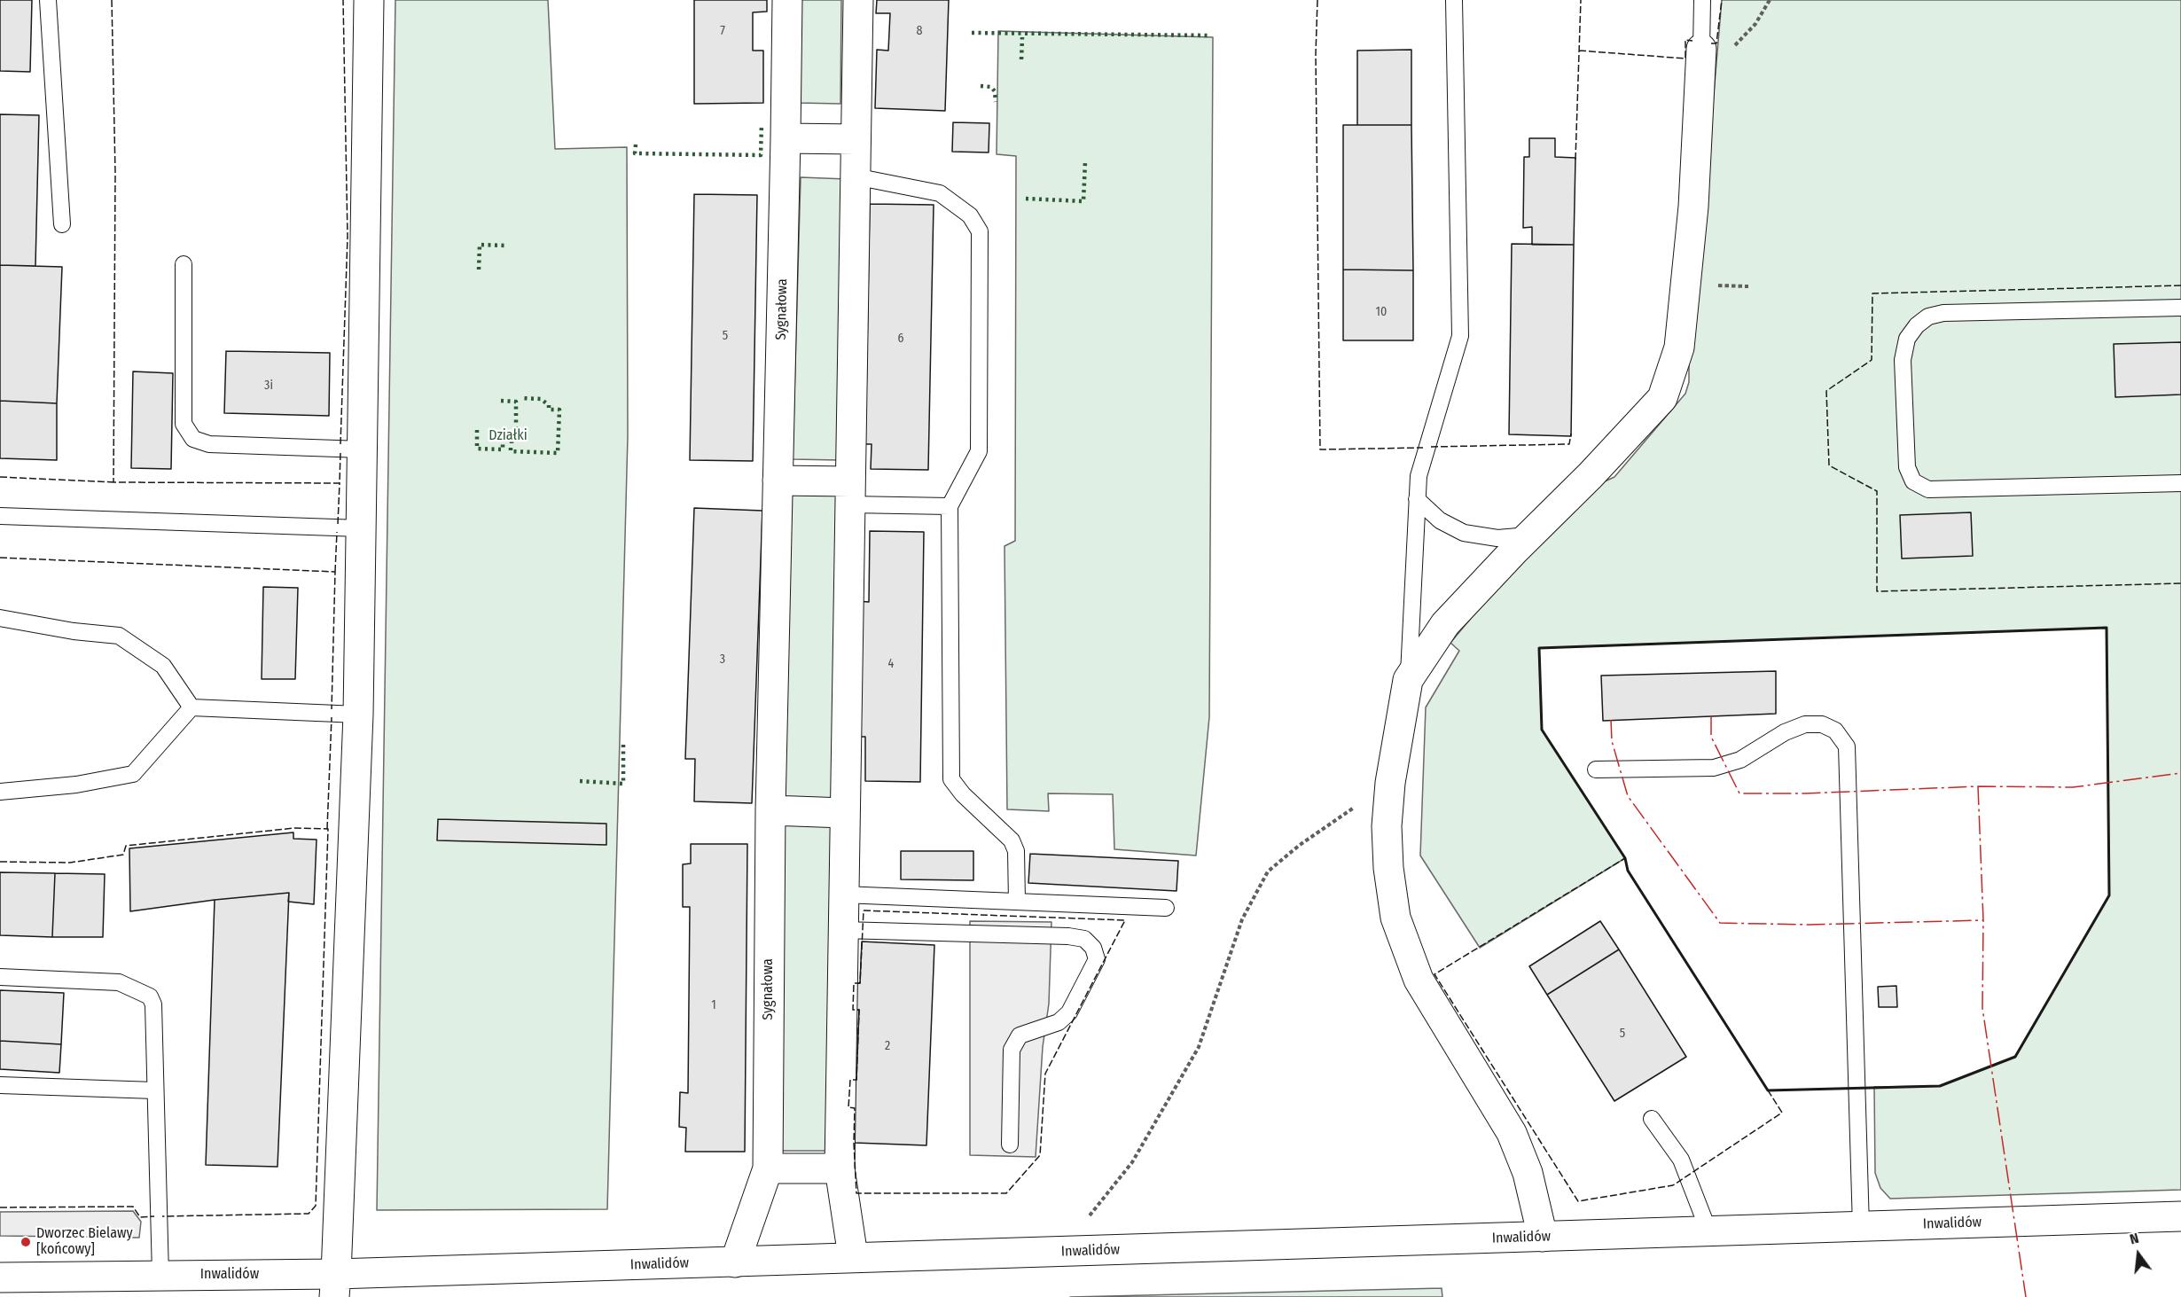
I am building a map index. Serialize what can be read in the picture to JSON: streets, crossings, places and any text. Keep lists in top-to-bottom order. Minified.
{"streets":{"street":["Sygnałowa","Inwalidów"]},"crossings":[["Sygnałowa","Inwalidów"]],"parks":["Działki"],"places":["Dworzec Bielawy [końcowy]"],"house_numbers":["7","8","10","5","6","3i","3","4","1","5","2"],"north":"top"}
